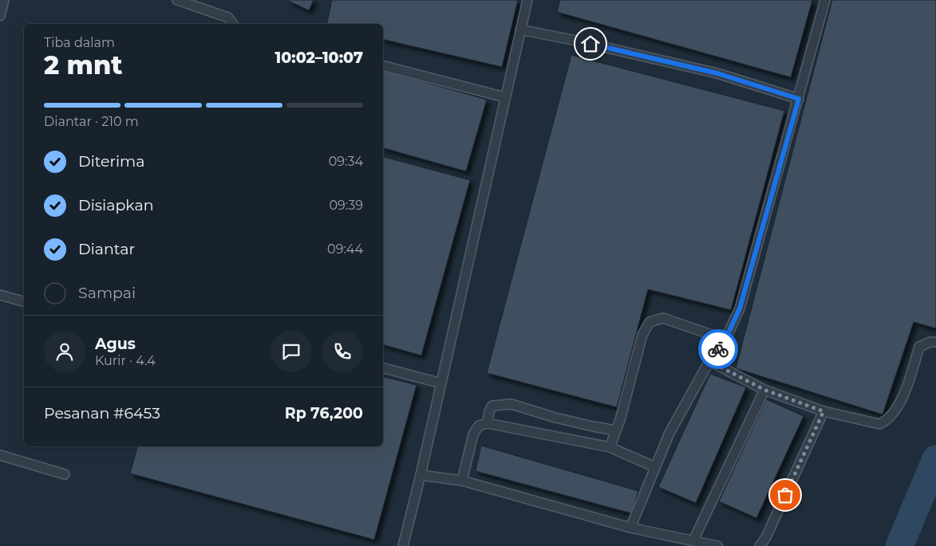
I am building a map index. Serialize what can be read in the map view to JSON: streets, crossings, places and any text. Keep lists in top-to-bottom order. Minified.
{"page":{"heading":["2 mnt","Tiba dalam","10:02–10:07"],"panel":["Agus","Kurir · 4.4","Pesanan #6453","Rp 76,200"],"bar":"Diantar · 210 m","list":[["Diterima","09:34"],["Disiapkan","09:39"],["Diantar","09:44"],"Sampai"]}}
